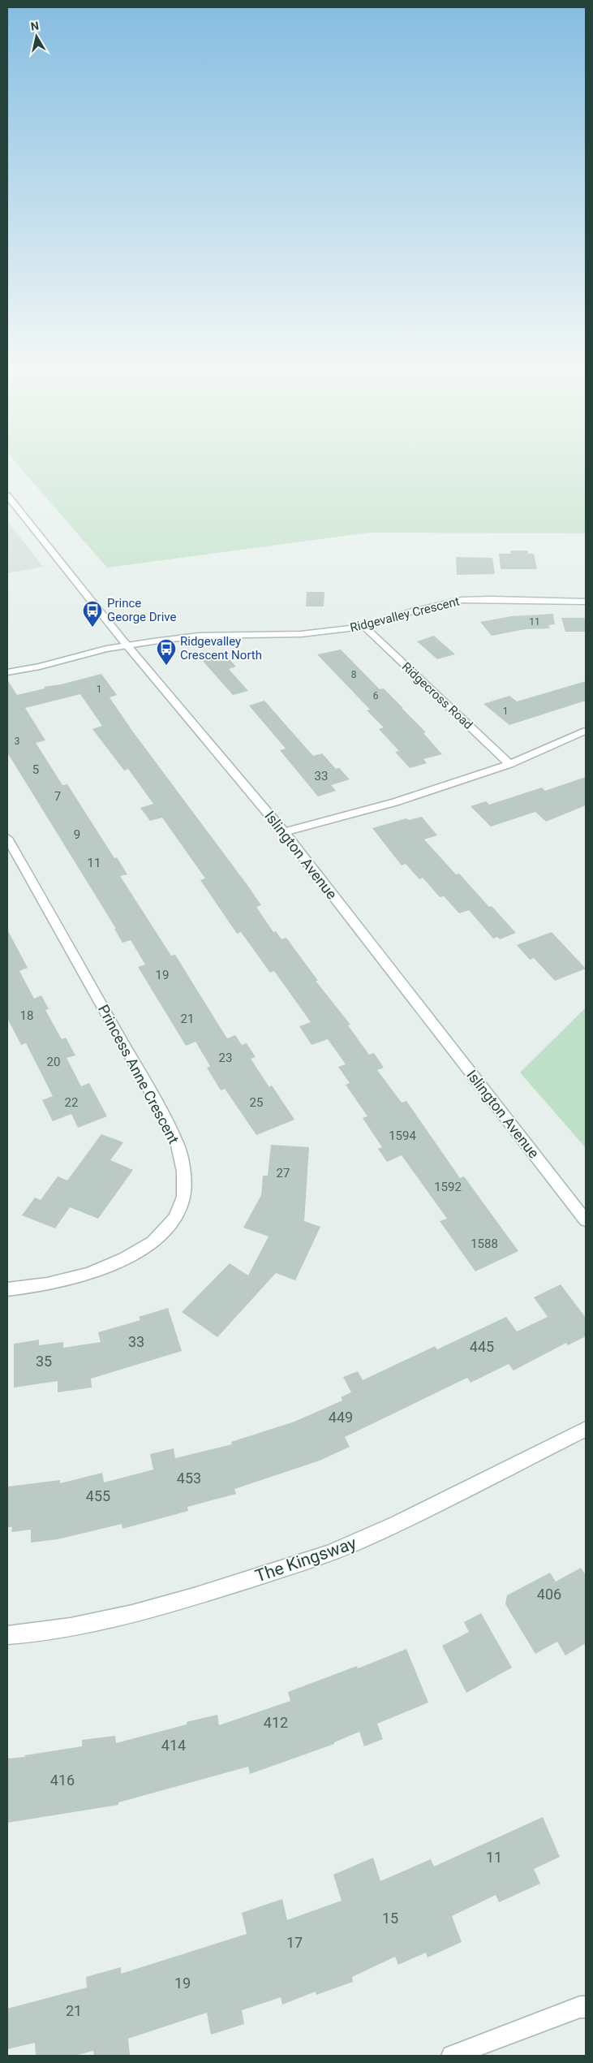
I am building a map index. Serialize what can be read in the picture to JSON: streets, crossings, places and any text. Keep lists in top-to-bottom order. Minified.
{"streets":{"street":["Ridgevalley Crescent","Ridgecross Road","Islington Avenue","Princess Anne Crescent","The Kingsway"]},"crossings":[["Ridgevalley Crescent","Ridgecross Road"],["Ridgevalley Crescent","Islington Avenue"]],"places":{"bus stop":["Prince George Drive","Ridgevalley Crescent North"]},"house_numbers":["11","8","1","6","1","3","5","33","7","9","11","19","18","21","23","20","22","25","1594","27","1592","1588","33","445","35","449","453","455","406","412","414","416","11","15","17","19","21"],"north":"top"}
